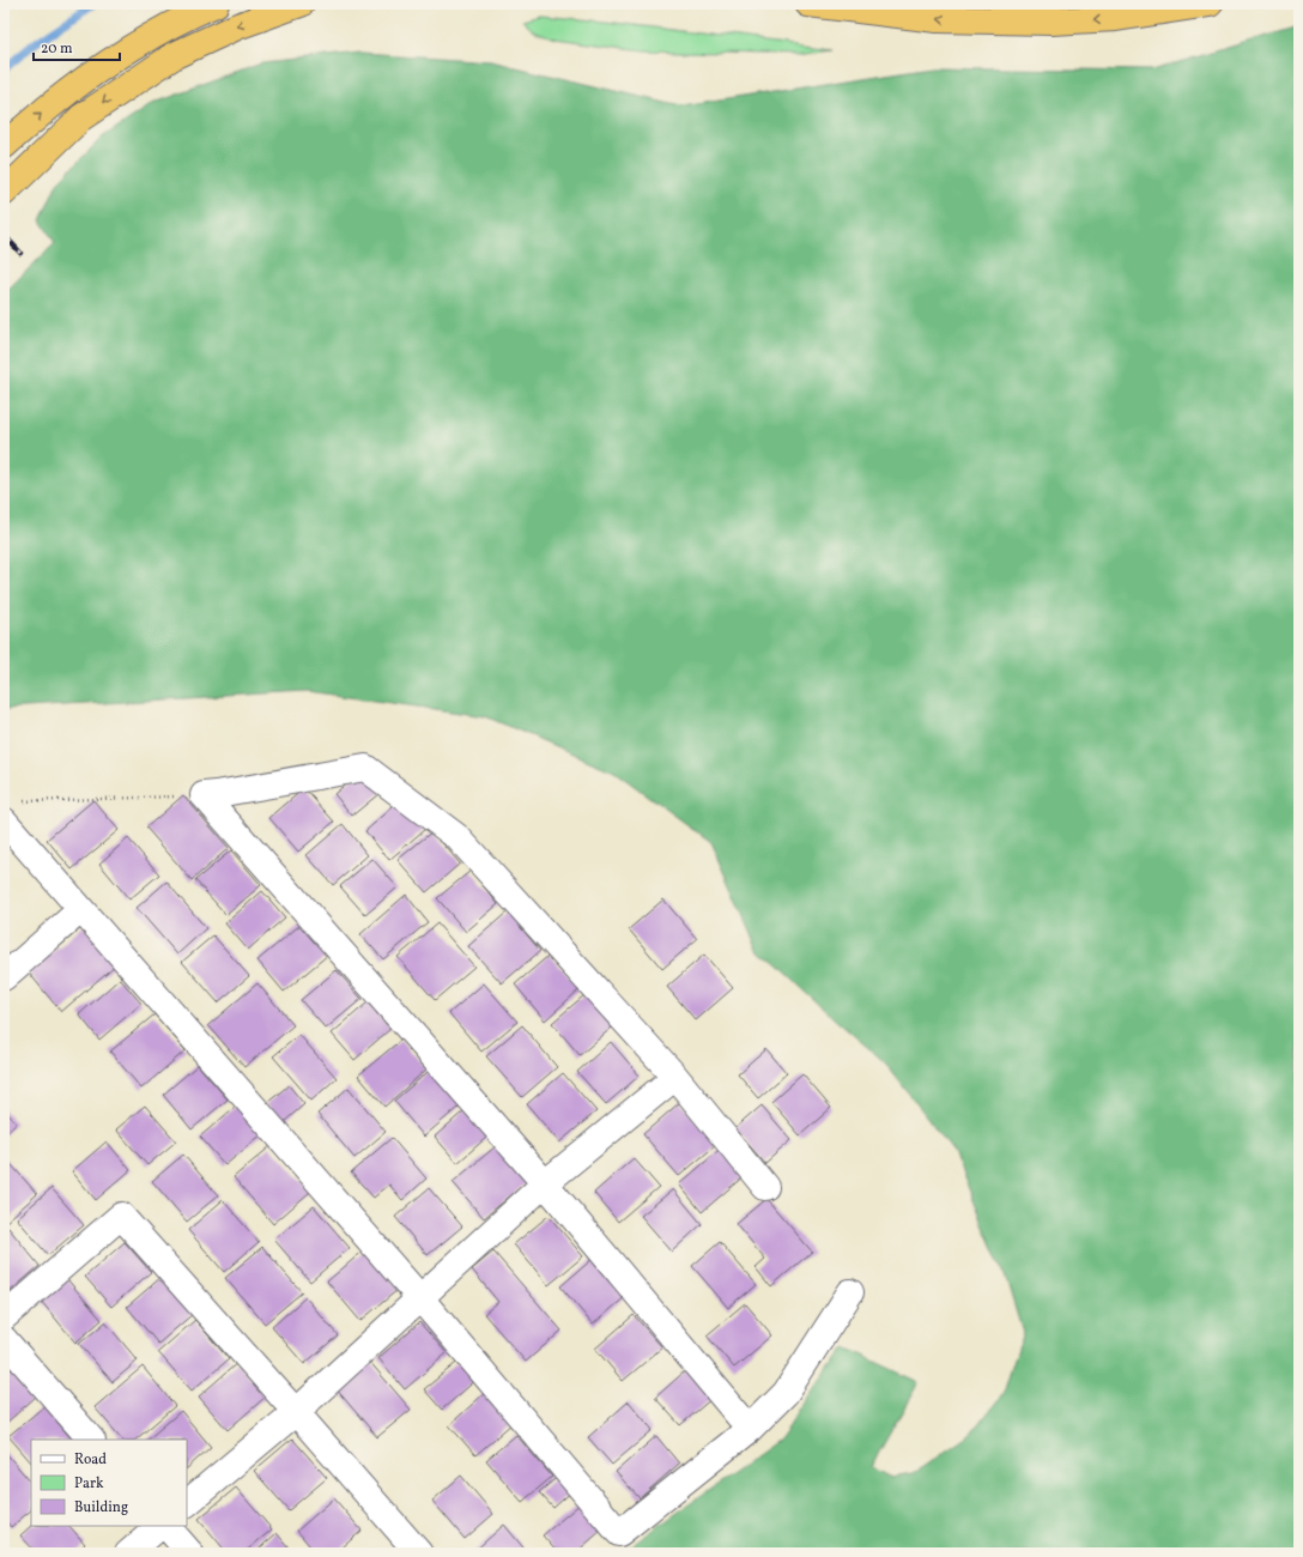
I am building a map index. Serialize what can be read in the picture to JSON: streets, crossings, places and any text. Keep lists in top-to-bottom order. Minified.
{"legend":["Road","Park","Building"],"scale_bar":"20 m"}
